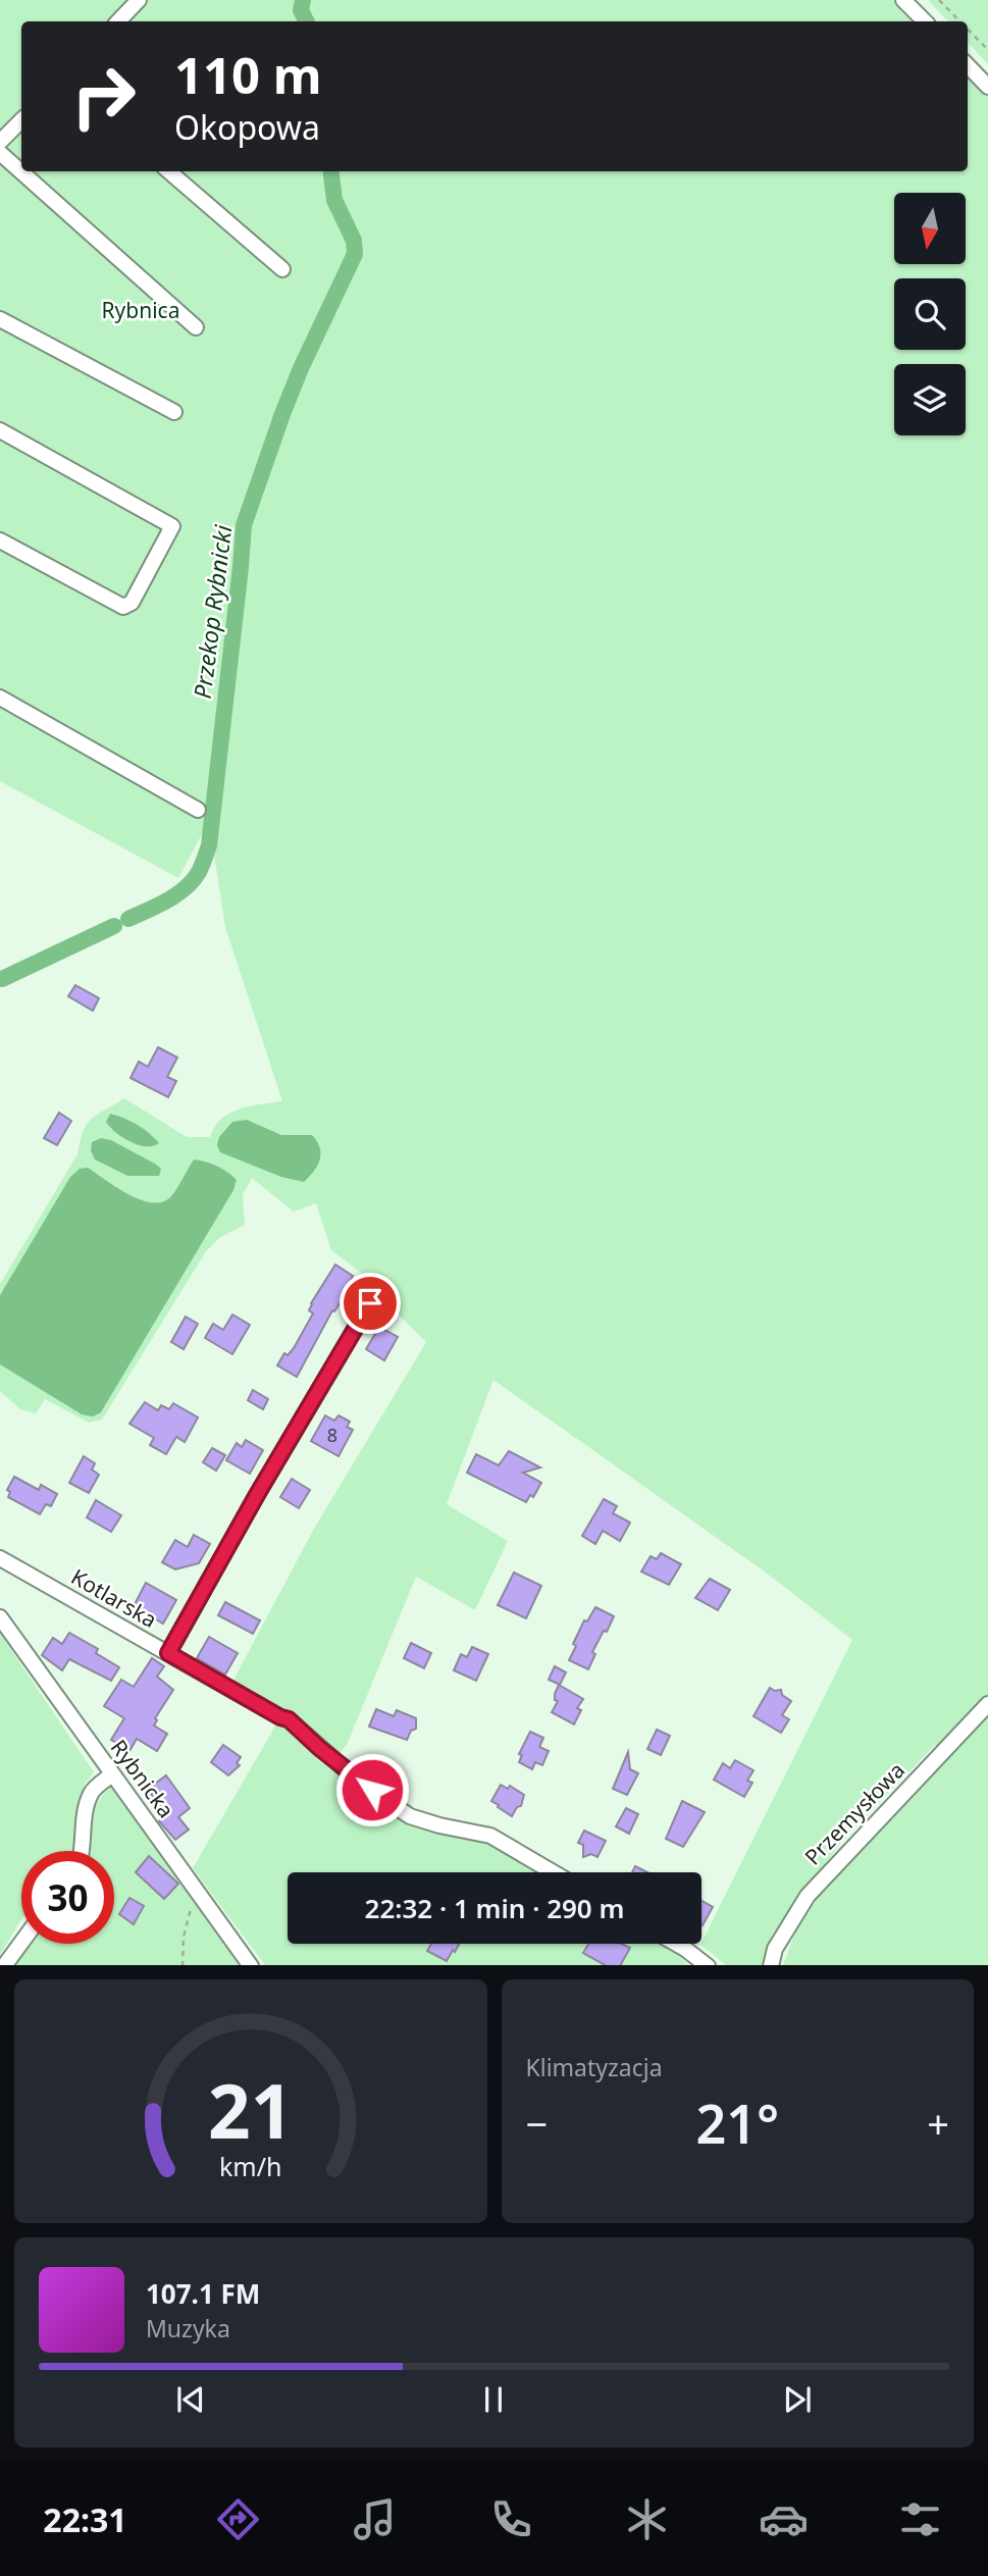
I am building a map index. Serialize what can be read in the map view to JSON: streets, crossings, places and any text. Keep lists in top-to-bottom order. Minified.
{"streets":{"street":["Kotlarska","Rybnicka","Przemysłowa"]},"water":["Przekop Rybnicki"],"parks":["Rybnica"],"house_numbers":["8"],"north":"bottom","page":{"turn":["110 m","Okopowa"],"limit":"30","trip":"22:32 · 1 min · 290 m","tile":"Klimatyzacja","heat":["−","21°","+"],"song":["107.1 FM","Muzyka"],"tabs":"22:31","gauge":["21","km/h"]}}
